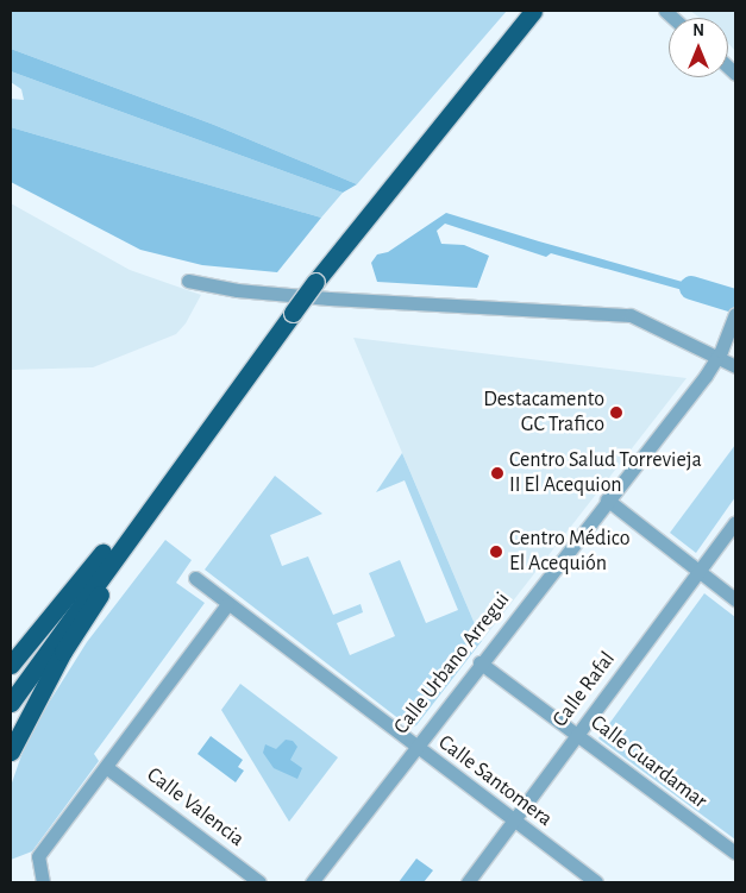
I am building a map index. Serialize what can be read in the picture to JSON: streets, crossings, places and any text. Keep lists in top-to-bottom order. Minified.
{"streets":{"street":["Calle Urbano Arregui","Calle Rafal","Calle Guardamar","Calle Santomera","Calle Valencia"]},"crossings":[["Calle Urbano Arregui","Calle Guardamar"],["Calle Urbano Arregui","Calle Santomera"],["Calle Rafal","Calle Guardamar"],["Calle Rafal","Calle Santomera"]],"places":["Destacamento GC Trafico","Centro Salud Torrevieja II El Acequion","Centro Médico El Acequión"],"north":"top"}
